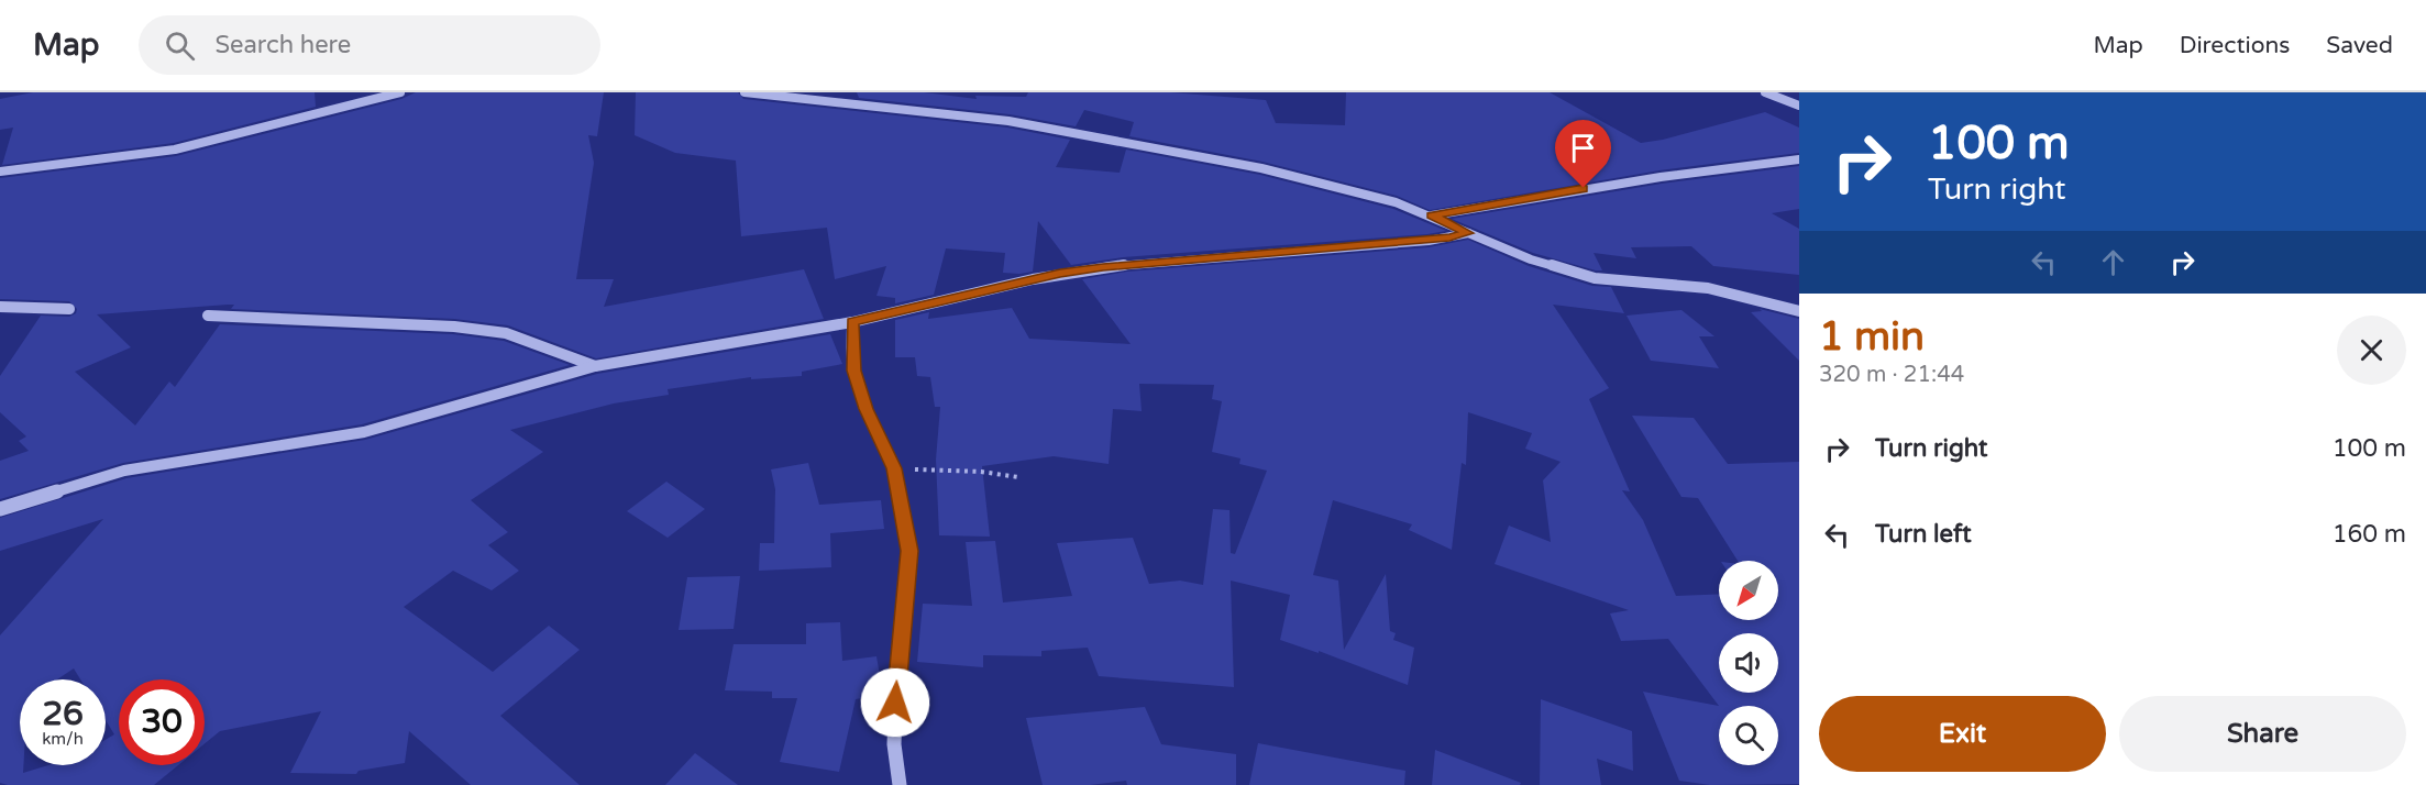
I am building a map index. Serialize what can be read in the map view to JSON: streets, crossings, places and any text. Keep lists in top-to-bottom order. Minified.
{"north":"bottom left","page":{"header":"Map","search":"Search here","nav":["Map","Directions","Saved"],"turn":["100 m","Turn right"],"heading":["1 min","320 m · 21:44"],"list":[{"name":"Turn right","value":"100 m"},{"name":"Turn left","value":"160 m"}],"speed":"26 km/h","limit":"30","buttons":["Exit","Share"]}}
